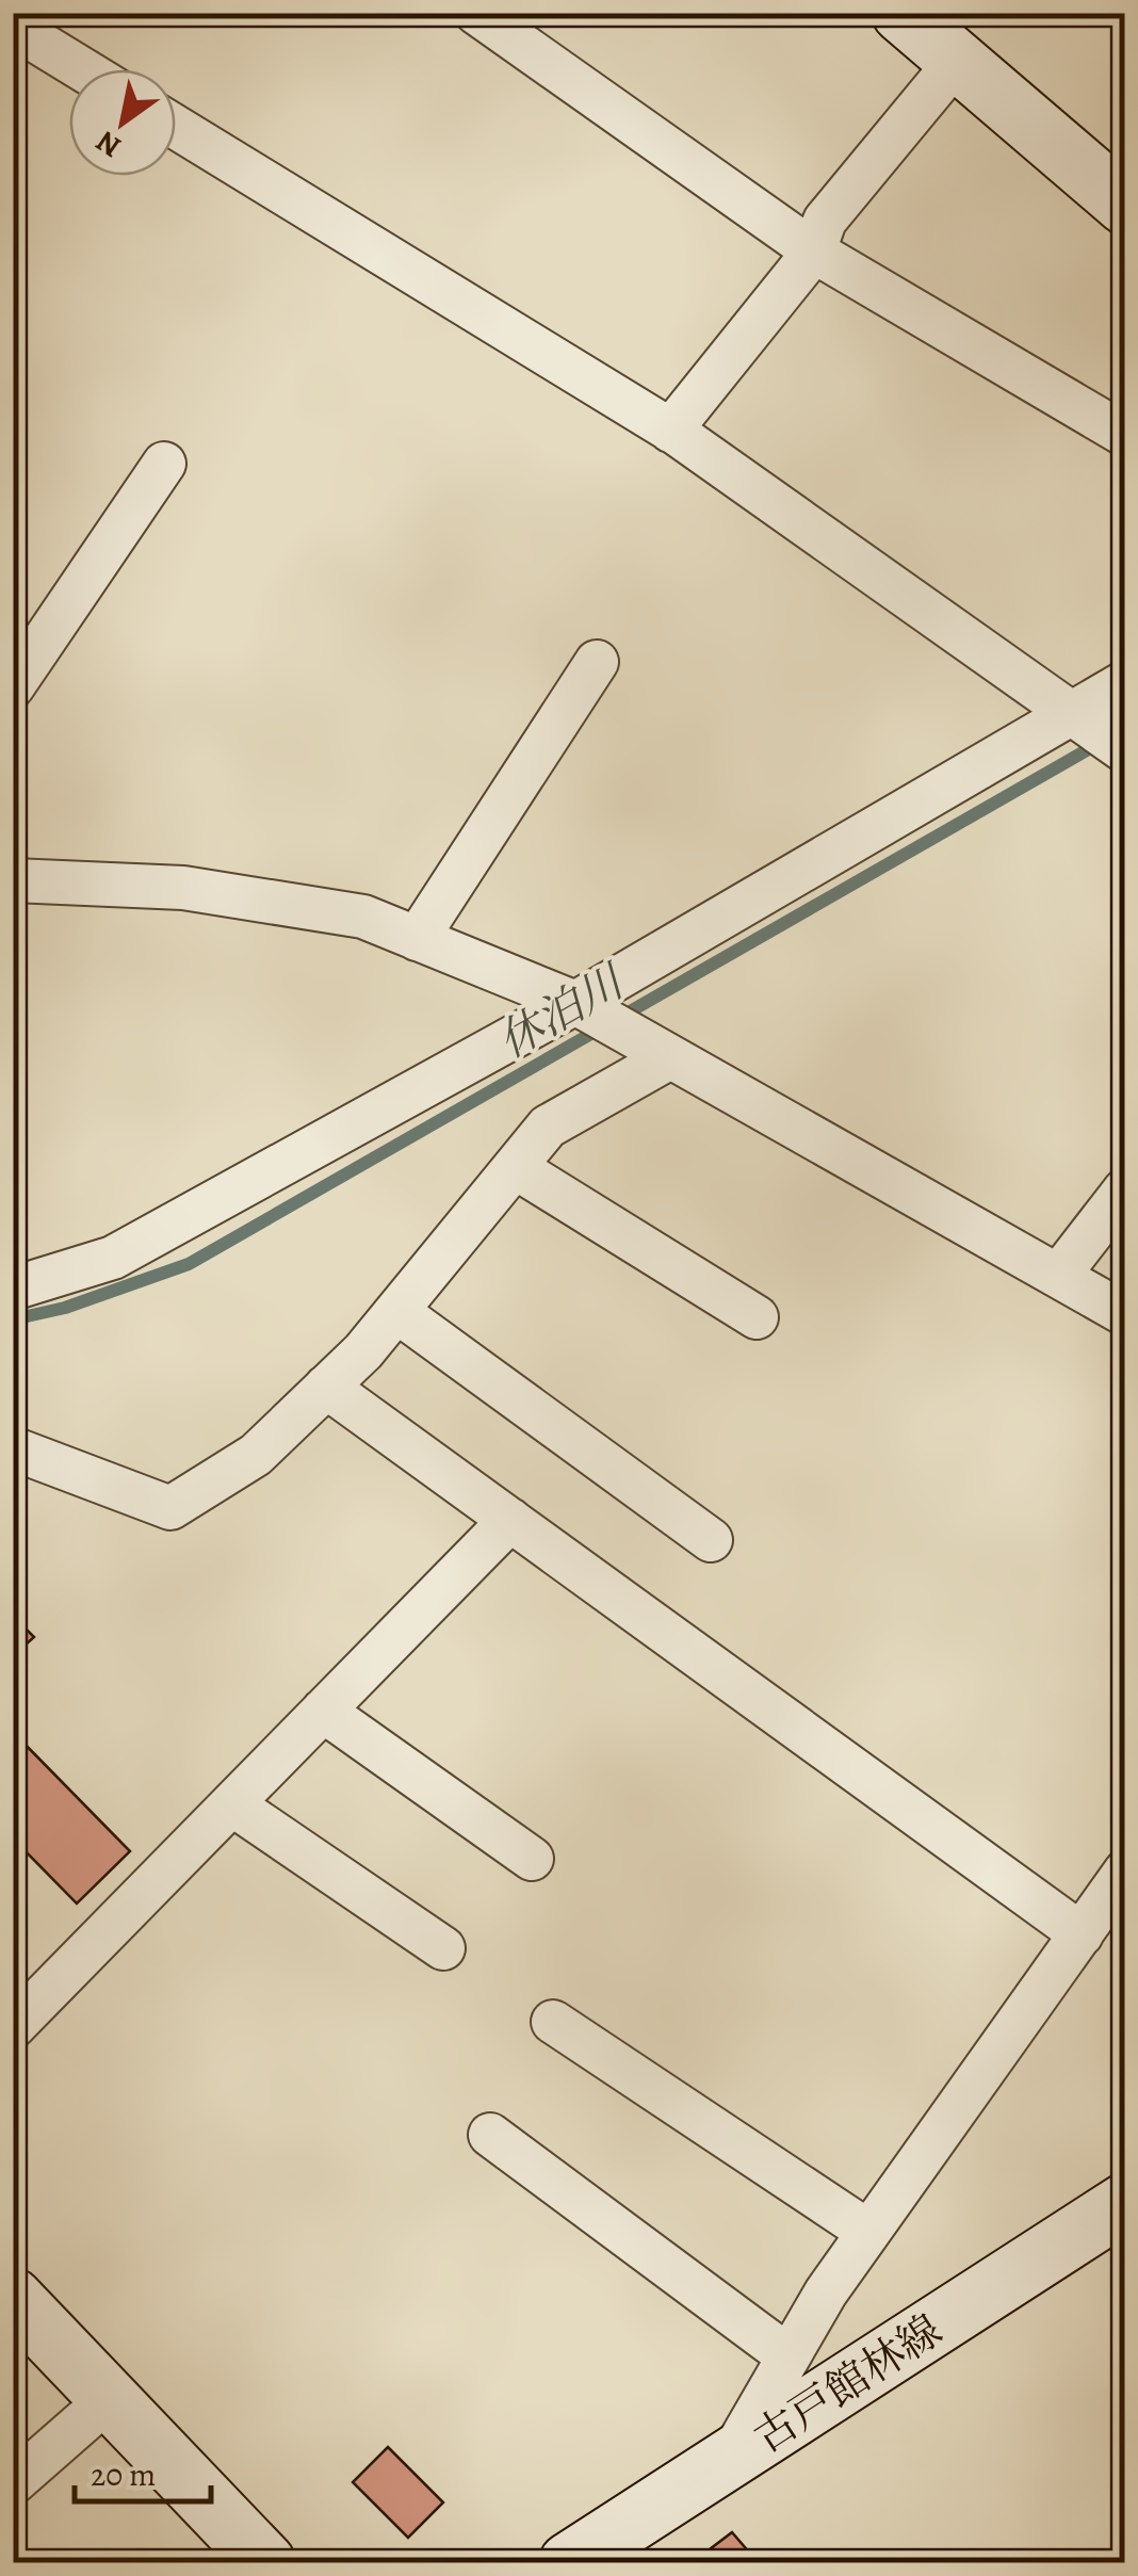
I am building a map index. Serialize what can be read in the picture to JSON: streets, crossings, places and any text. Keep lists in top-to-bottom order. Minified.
{"streets":{"street":["古戸館林線"]},"water":["休泊川"],"scale_bar":"20 m","north":"bottom left"}
